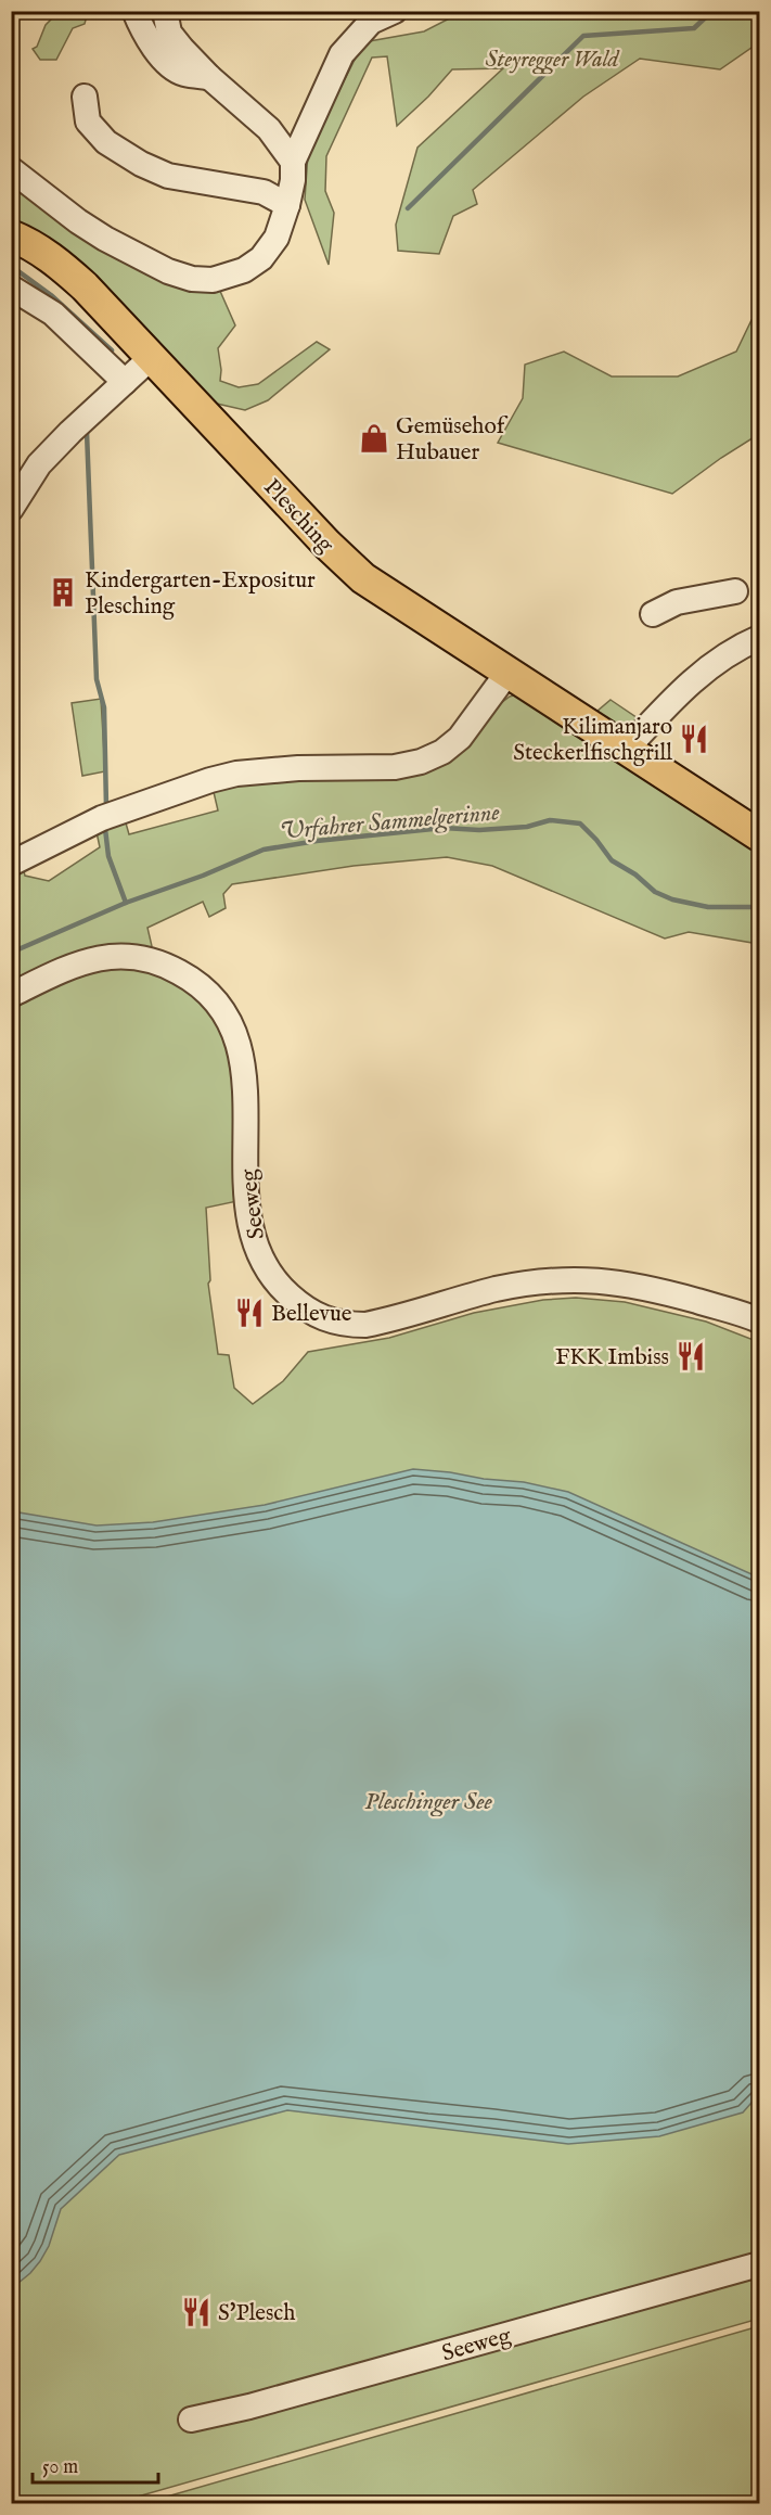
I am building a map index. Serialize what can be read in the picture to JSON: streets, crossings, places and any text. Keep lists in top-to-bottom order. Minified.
{"streets":{"main road":["Plesching"],"street":["Seeweg"]},"water":["Urfahrer Sammelgerinne","Pleschinger See"],"parks":["Steyregger Wald"],"places":{"shop":["Gemüsehof Hubauer"],"building":["Kindergarten-Expositur Plesching"],"restaurant":["Kilimanjaro Steckerlfischgrill","Bellevue","FKK Imbiss","S'Plesch"]},"scale_bar":"50 m"}
